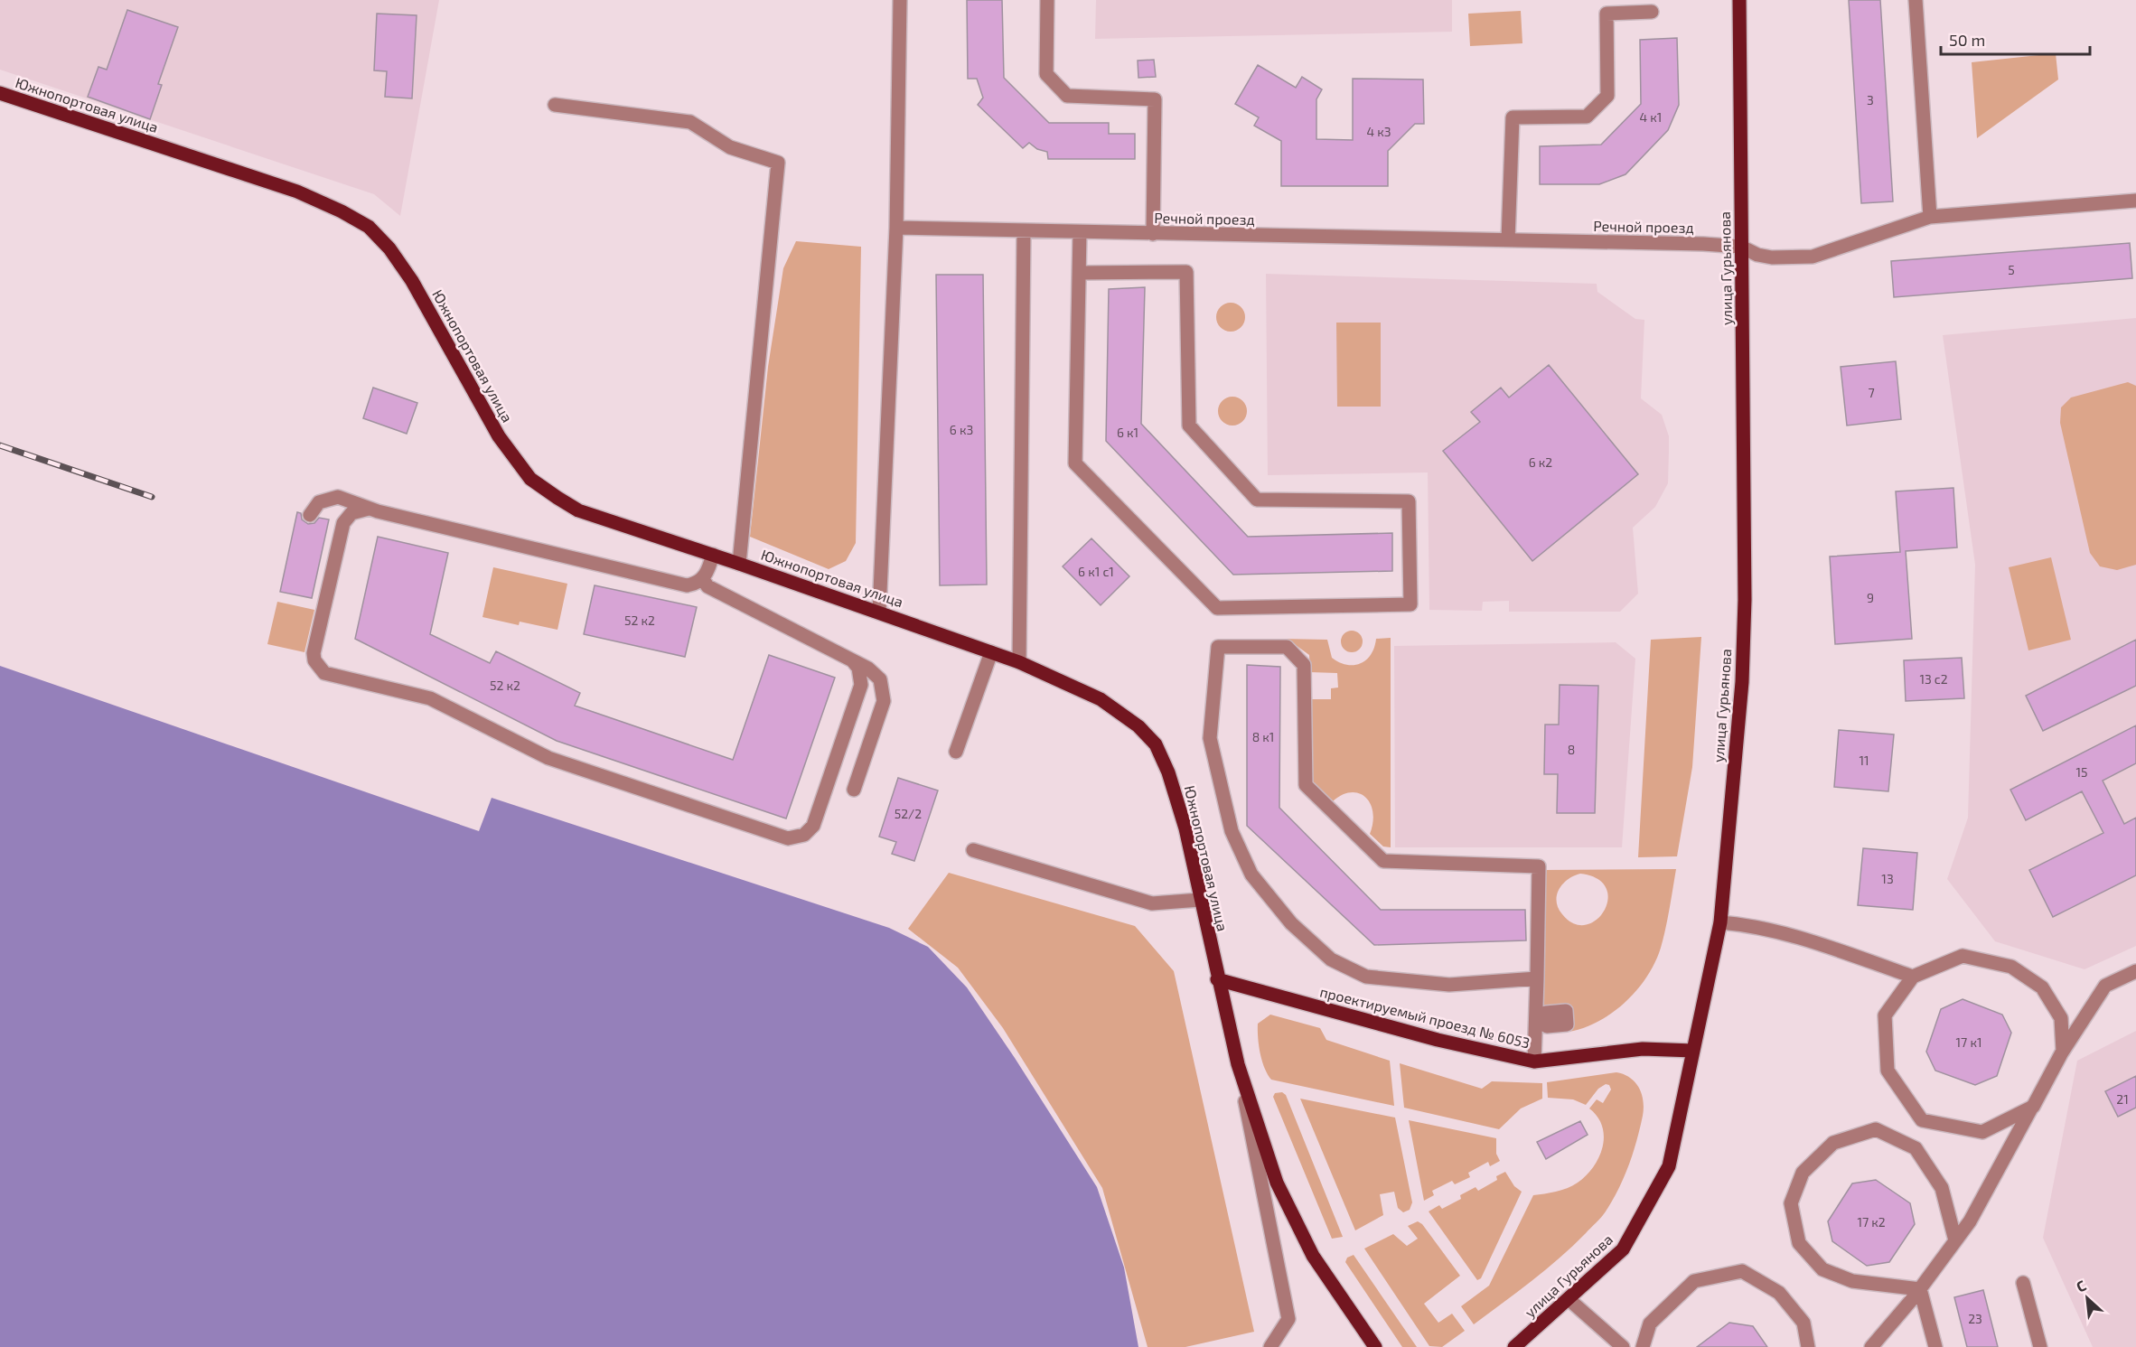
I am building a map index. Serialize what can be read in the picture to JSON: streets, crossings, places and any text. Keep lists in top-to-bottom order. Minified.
{"streets":{"main road":["Южнопортовая улица","улица Гурьянова","проектируемый проезд № 6053"],"street":["Речной проезд"]},"crossings":[["Южнопортовая улица","проектируемый проезд № 6053"],["Речной проезд","улица Гурьянова"],["улица Гурьянова","проектируемый проезд № 6053"]],"house_numbers":["3","4 к1","4 к3","5","7","6 к3","6 к1","6 к2","6 к1 с1","9","52 к2","13 с2","52 к2","8 к1","8","11","15","52/2","13","17 к1","21","17 к2","23"],"scale_bar":"50 m","north":"top left"}
